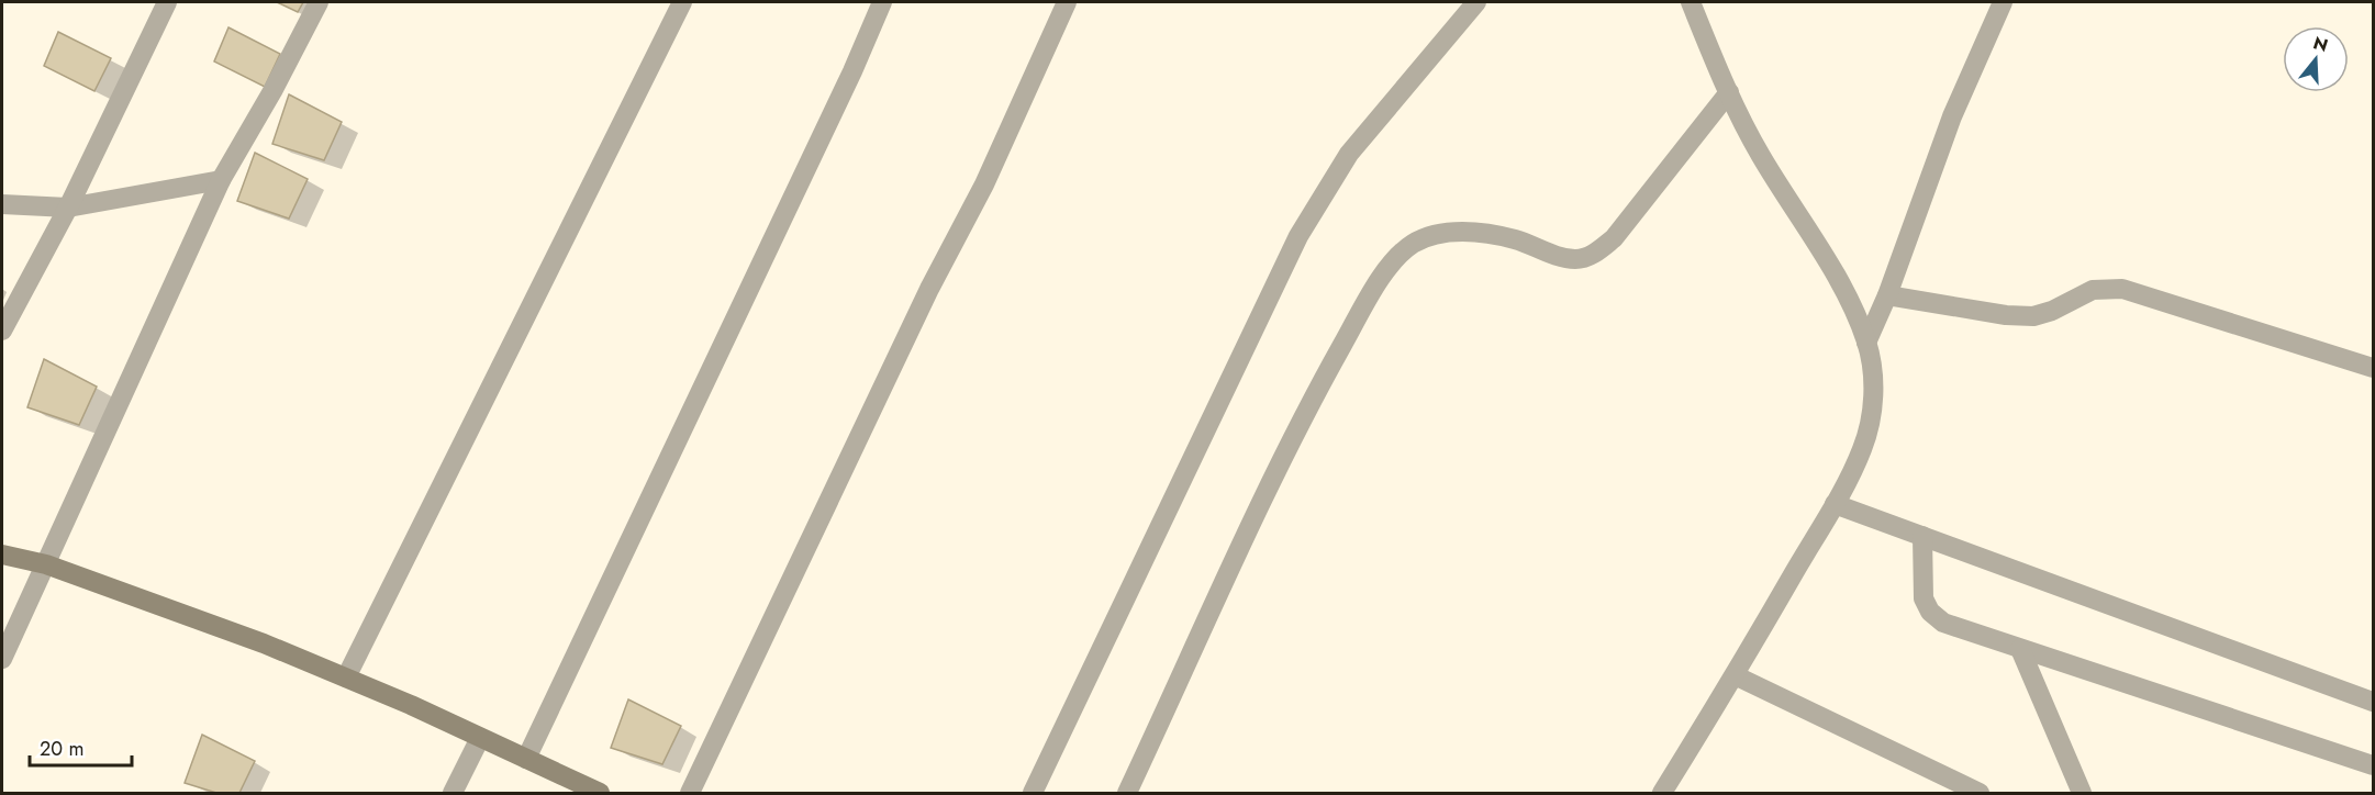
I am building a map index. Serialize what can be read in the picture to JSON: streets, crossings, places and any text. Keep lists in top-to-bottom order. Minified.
{"scale_bar":"20 m","north":"top"}
